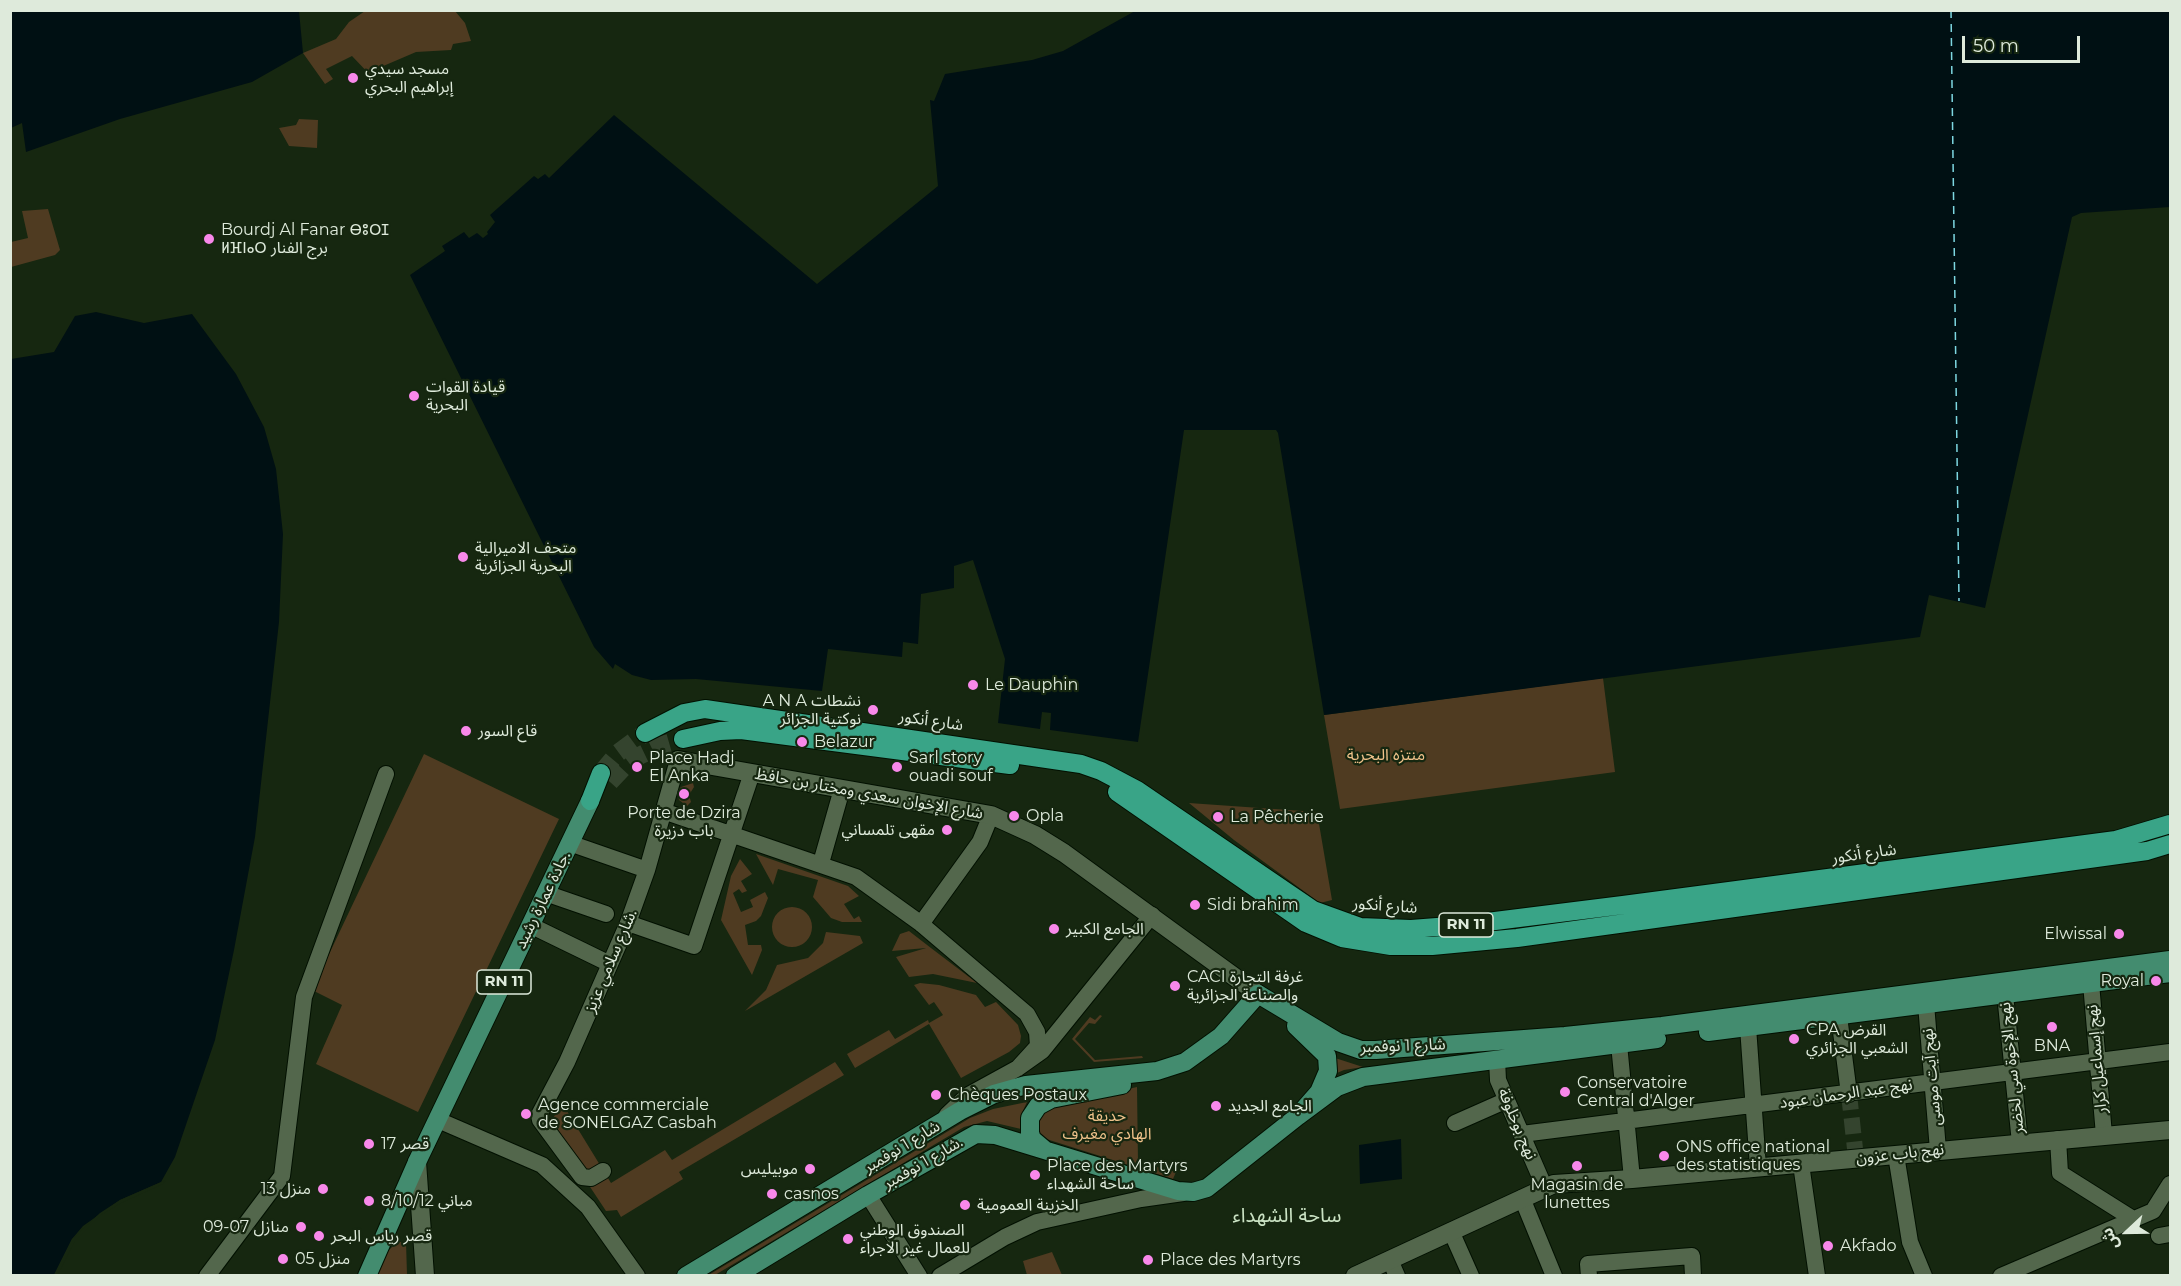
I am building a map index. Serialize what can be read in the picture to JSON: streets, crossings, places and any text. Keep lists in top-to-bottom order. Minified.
{"streets":{"highway":["شارع أنكور","RN 11"],"main road":["جادة عمارة رشيد.","شارع 1 نوفمبر","شارع 1 نوفمبر."],"street":["شارع الإخوان سعدي ومختار بن حافظ","شارع سلامي عزيز.","نهج إسماعيل كرار","نهج الإخوة سي لخضر","نهج آيت موسى","نهج عبد الرحمان عبود","نهج بوخلوفة","نهج باب عزون"]},"crossings":[["شارع الإخوان سعدي ومختار بن حافظ","شارع سلامي عزيز."],["شارع الإخوان سعدي ومختار بن حافظ","شارع 1 نوفمبر"],["جادة عمارة رشيد.","RN 11"],["شارع 1 نوفمبر","نهج إسماعيل كرار"],["شارع 1 نوفمبر","نهج الإخوة سي لخضر"],["شارع 1 نوفمبر","نهج آيت موسى"],["شارع 1 نوفمبر","نهج بوخلوفة"],["نهج إسماعيل كرار","نهج عبد الرحمان عبود"],["نهج إسماعيل كرار","نهج باب عزون"],["نهج الإخوة سي لخضر","نهج عبد الرحمان عبود"],["نهج الإخوة سي لخضر","نهج باب عزون"],["نهج آيت موسى","نهج عبد الرحمان عبود"],["نهج آيت موسى","نهج باب عزون"],["نهج عبد الرحمان عبود","نهج بوخلوفة"],["نهج بوخلوفة","نهج باب عزون"]],"districts":["ساحة الشهداء"],"parks":["منتزه البحرية","حديقة الهادي مغيرف"],"places":["مسجد سيدي إبراهيم البحري","Bourdj Al Fanar ⴱⵓⵔⵊ ⵍⴼⵏⴰⵔ برج الفنار","قيادة القوات البحرية","متحف الاميرالية البحرية الجزائرية","Le Dauphin","A N A نشطات نوكتية الجزائر","قاع السور","Belazur","Place Hadj El Anka","Sarl story ouadi souf","Porte de Dzira باب دزيرة","Opla","La Pêcherie","مقهى تلمساني","Sidi brahim","الجامع الكبير","Elwissal","Royal","CACI غرفة التجارة والصناعة الجزائرية","BNA","CPA القرض الشعبي الجزائري","Conservatoire Central d'Alger","Chèques Postaux","الجامع الجديد","Agence commerciale de SONELGAZ Casbah","قصر 17","ONS office national des statistiques","Magasin de lunettes","موبيليس","Place des Martyrs ساحة الشهداء","منزل 13","casnos","مباني 8/10/12","الخزينة العمومية","منازل 07-09","قصر رياس البحر","الصندوق الوطني للعمال غير الاجراء","Akfado","منزل 05","Place des Martyrs"],"scale_bar":"50 m","north":"left"}
